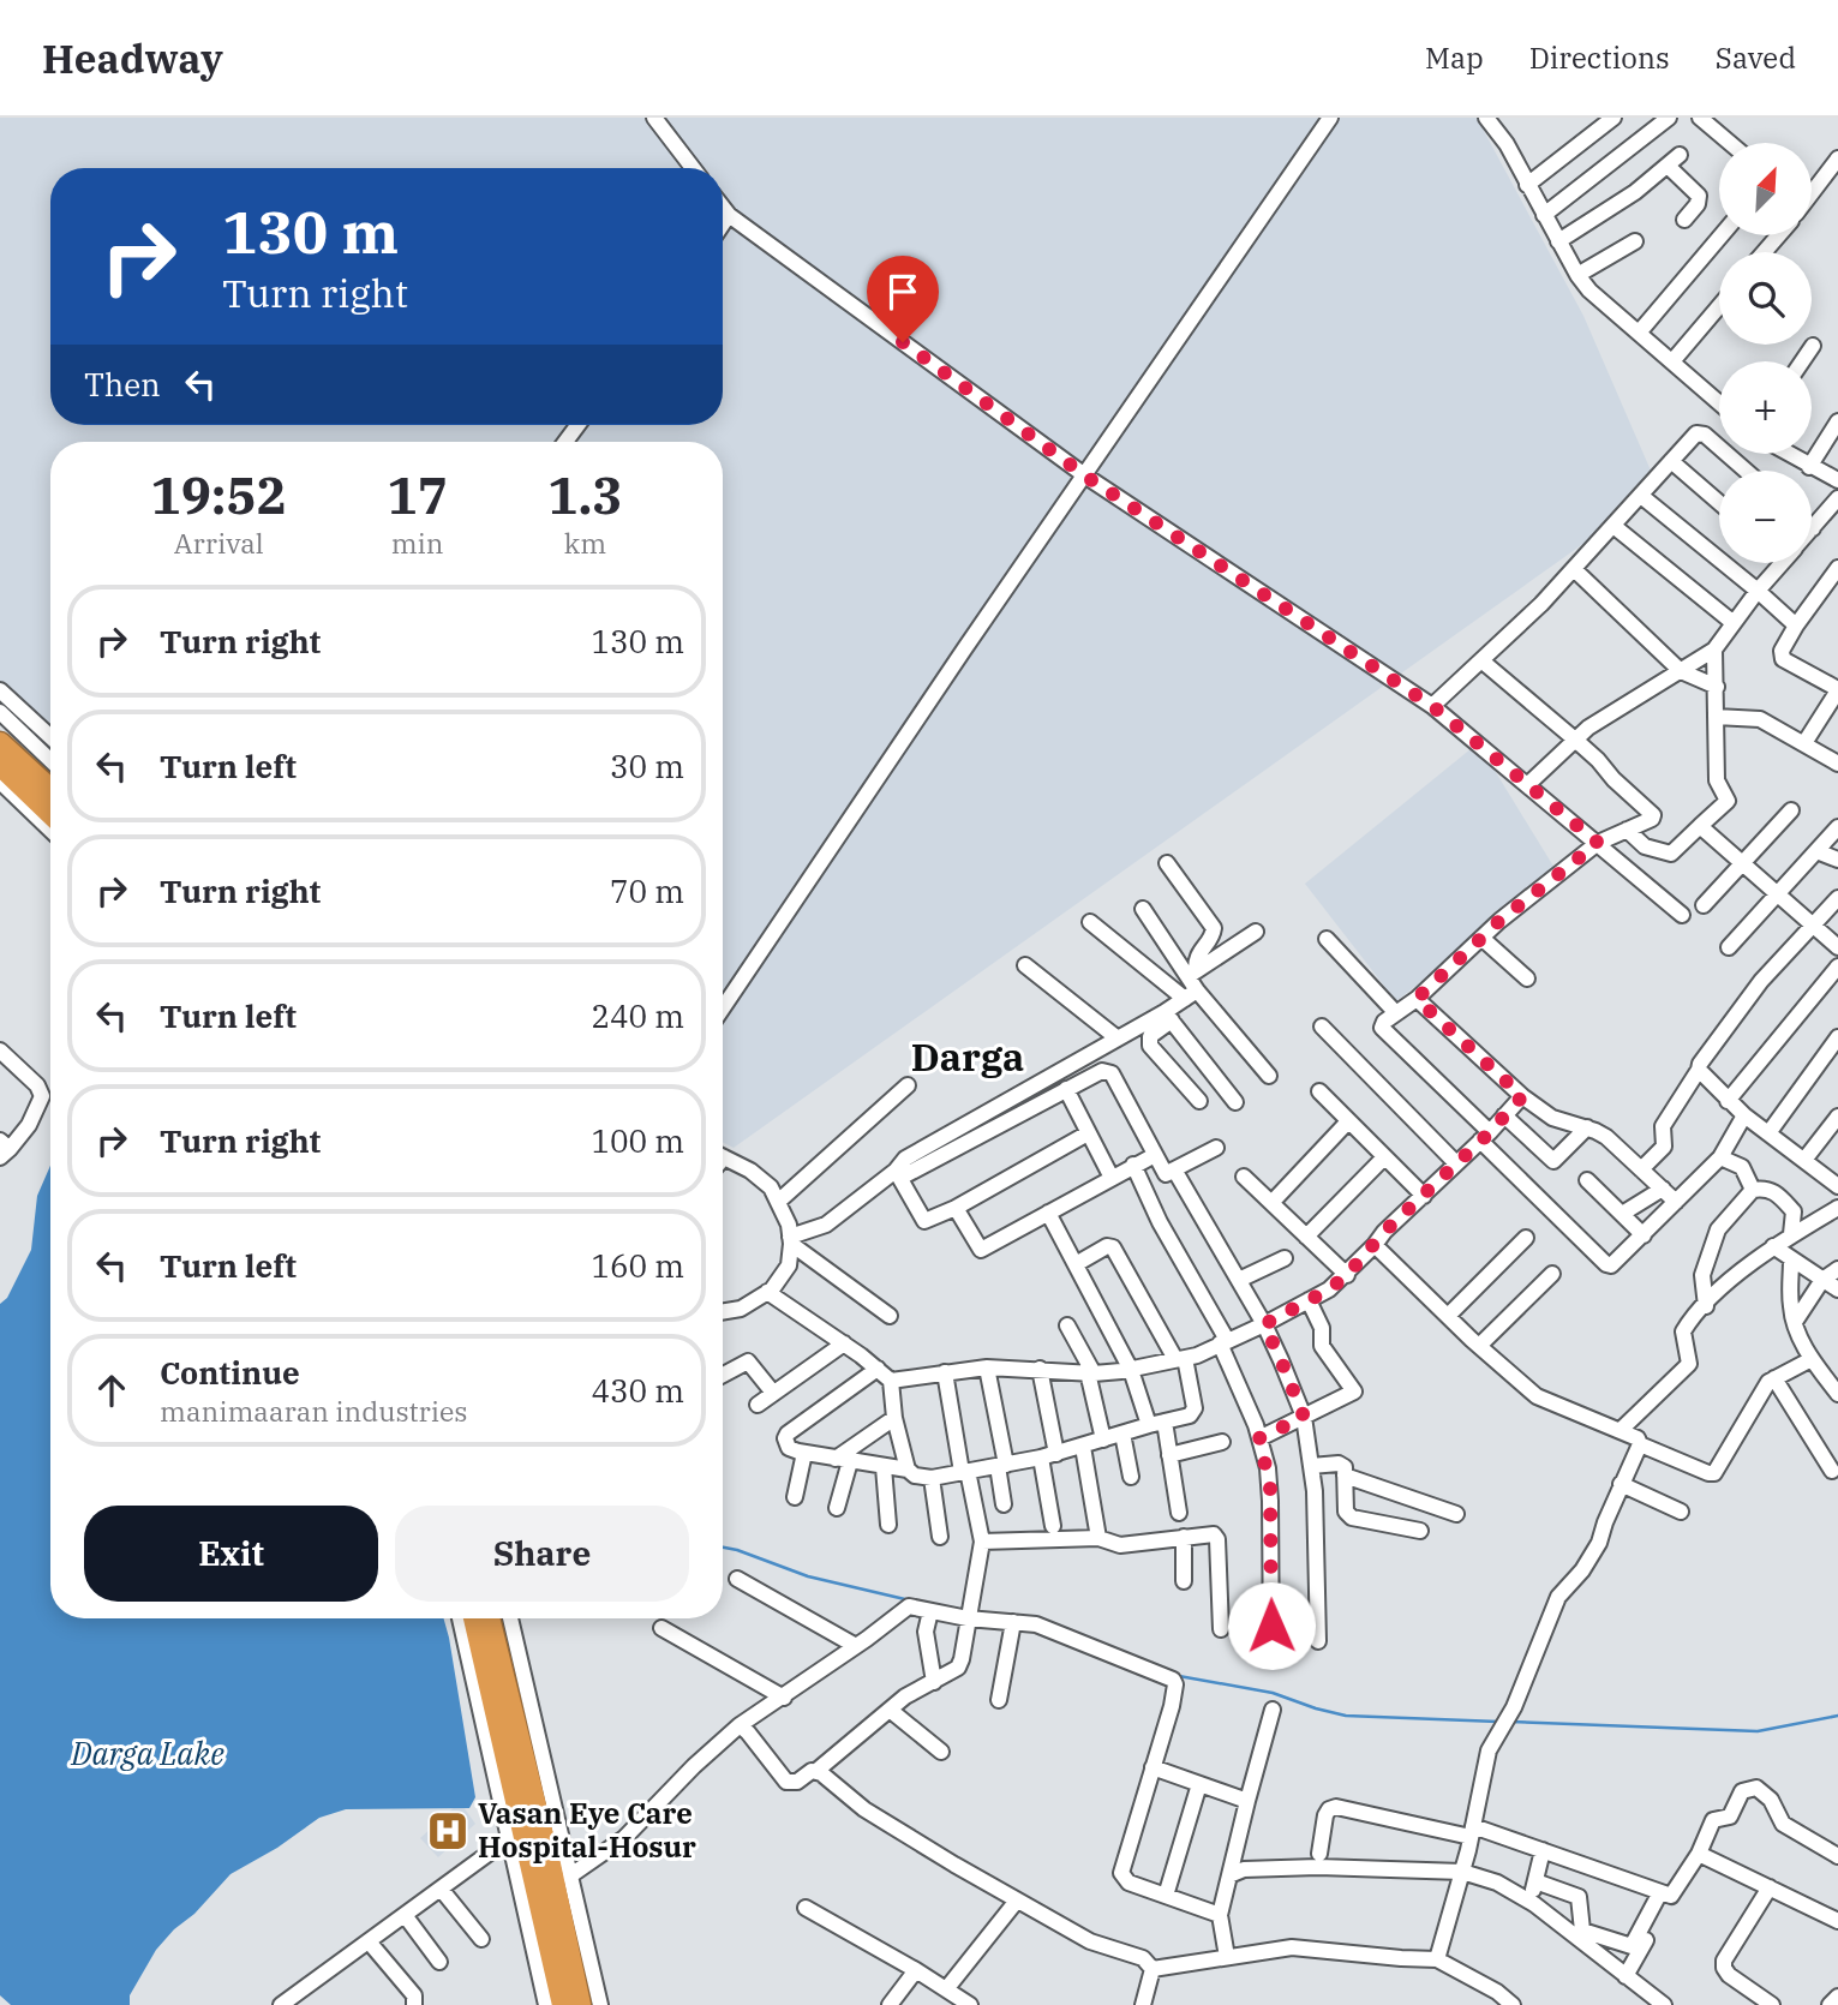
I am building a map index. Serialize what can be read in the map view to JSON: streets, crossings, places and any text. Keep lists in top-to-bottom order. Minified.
{"districts":["Darga"],"water":["Darga Lake"],"places":{"hospital":["Vasan Eye Care Hospital-Hosur"]},"north":"top right","page":{"header":"Headway","nav":["Map","Directions","Saved"],"map_buttons":["+","−"],"turn":["130 m","Turn right"],"then":"Then","eta":["19:52","Arrival","17","min","1.3","km"],"list":[{"name":"Turn right","value":"130 m"},{"name":"Turn left","value":"30 m"},{"name":"Turn right","value":"70 m"},{"name":"Turn left","value":"240 m"},{"name":"Turn right","value":"100 m"},{"name":"Turn left","value":"160 m"},{"name":"Continue","note":"manimaaran industries","value":"430 m"}],"buttons":["Exit","Share"]}}
